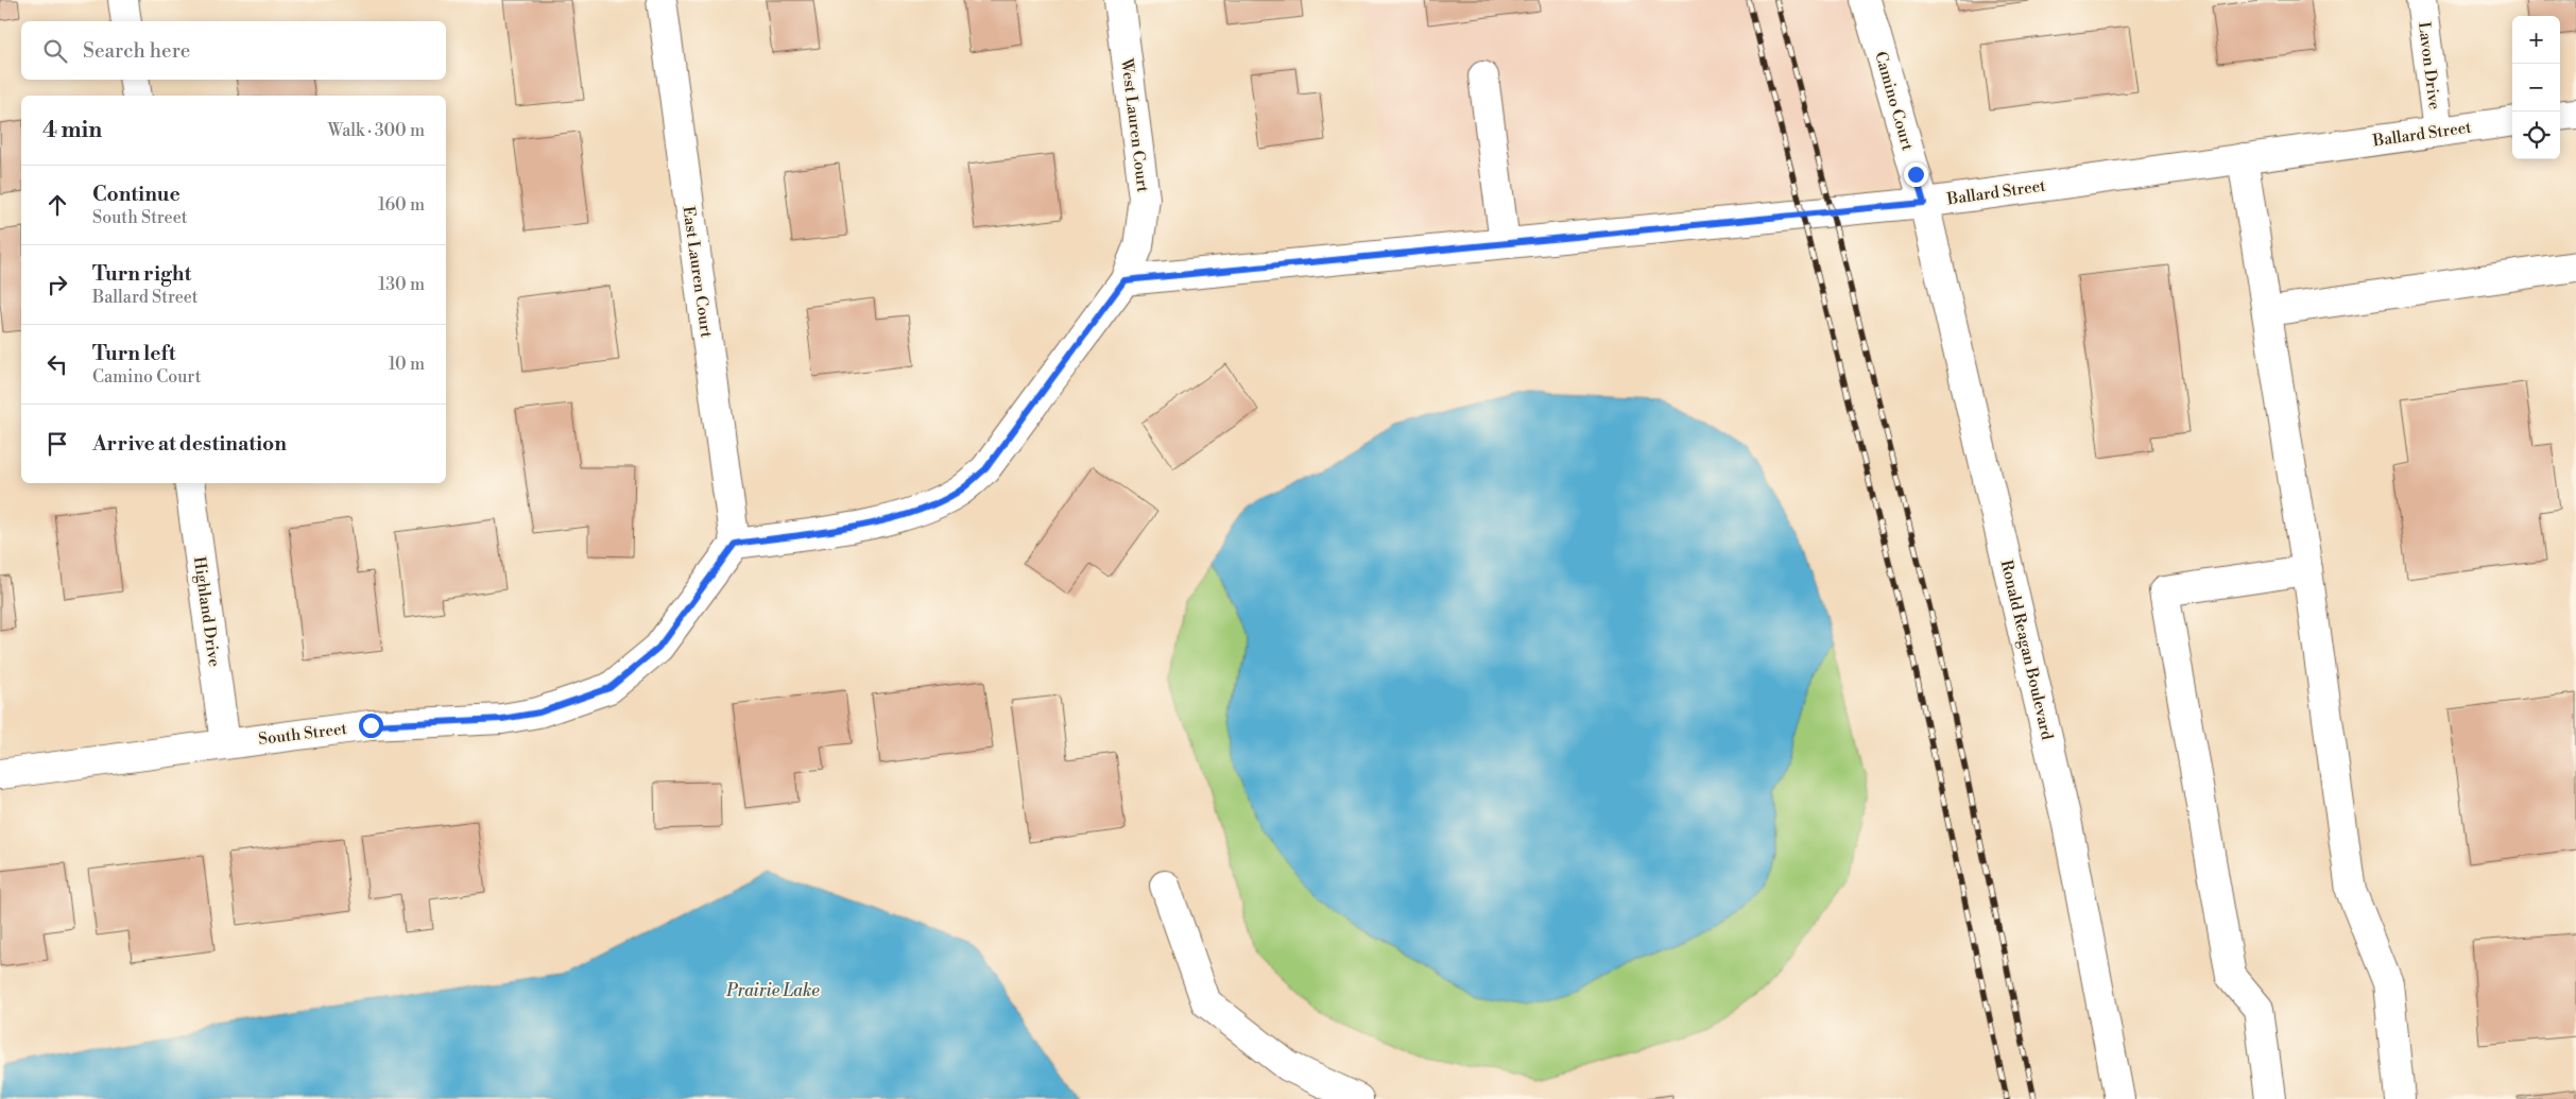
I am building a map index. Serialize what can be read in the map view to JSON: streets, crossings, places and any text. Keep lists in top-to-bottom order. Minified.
{"streets":{"street":["Lavon Drive","Camino Court","West Lauren Court","Ballard Street","East Lauren Court","Highland Drive","Ronald Reagan Boulevard","South Street"]},"crossings":[["Lavon Drive","Ballard Street"],["Camino Court","Ballard Street"],["Camino Court","Ronald Reagan Boulevard"],["West Lauren Court","Ballard Street"],["Ballard Street","Ronald Reagan Boulevard"],["East Lauren Court","South Street"],["Highland Drive","South Street"]],"water":["Prairie Lake"],"page":{"map_buttons":["+","−"],"search":"Search here","heading":["4 min","Walk · 300 m"],"list":[["Continue","South Street","160 m"],["Turn right","Ballard Street","130 m"],["Turn left","Camino Court","10 m"],"Arrive at destination"]}}
